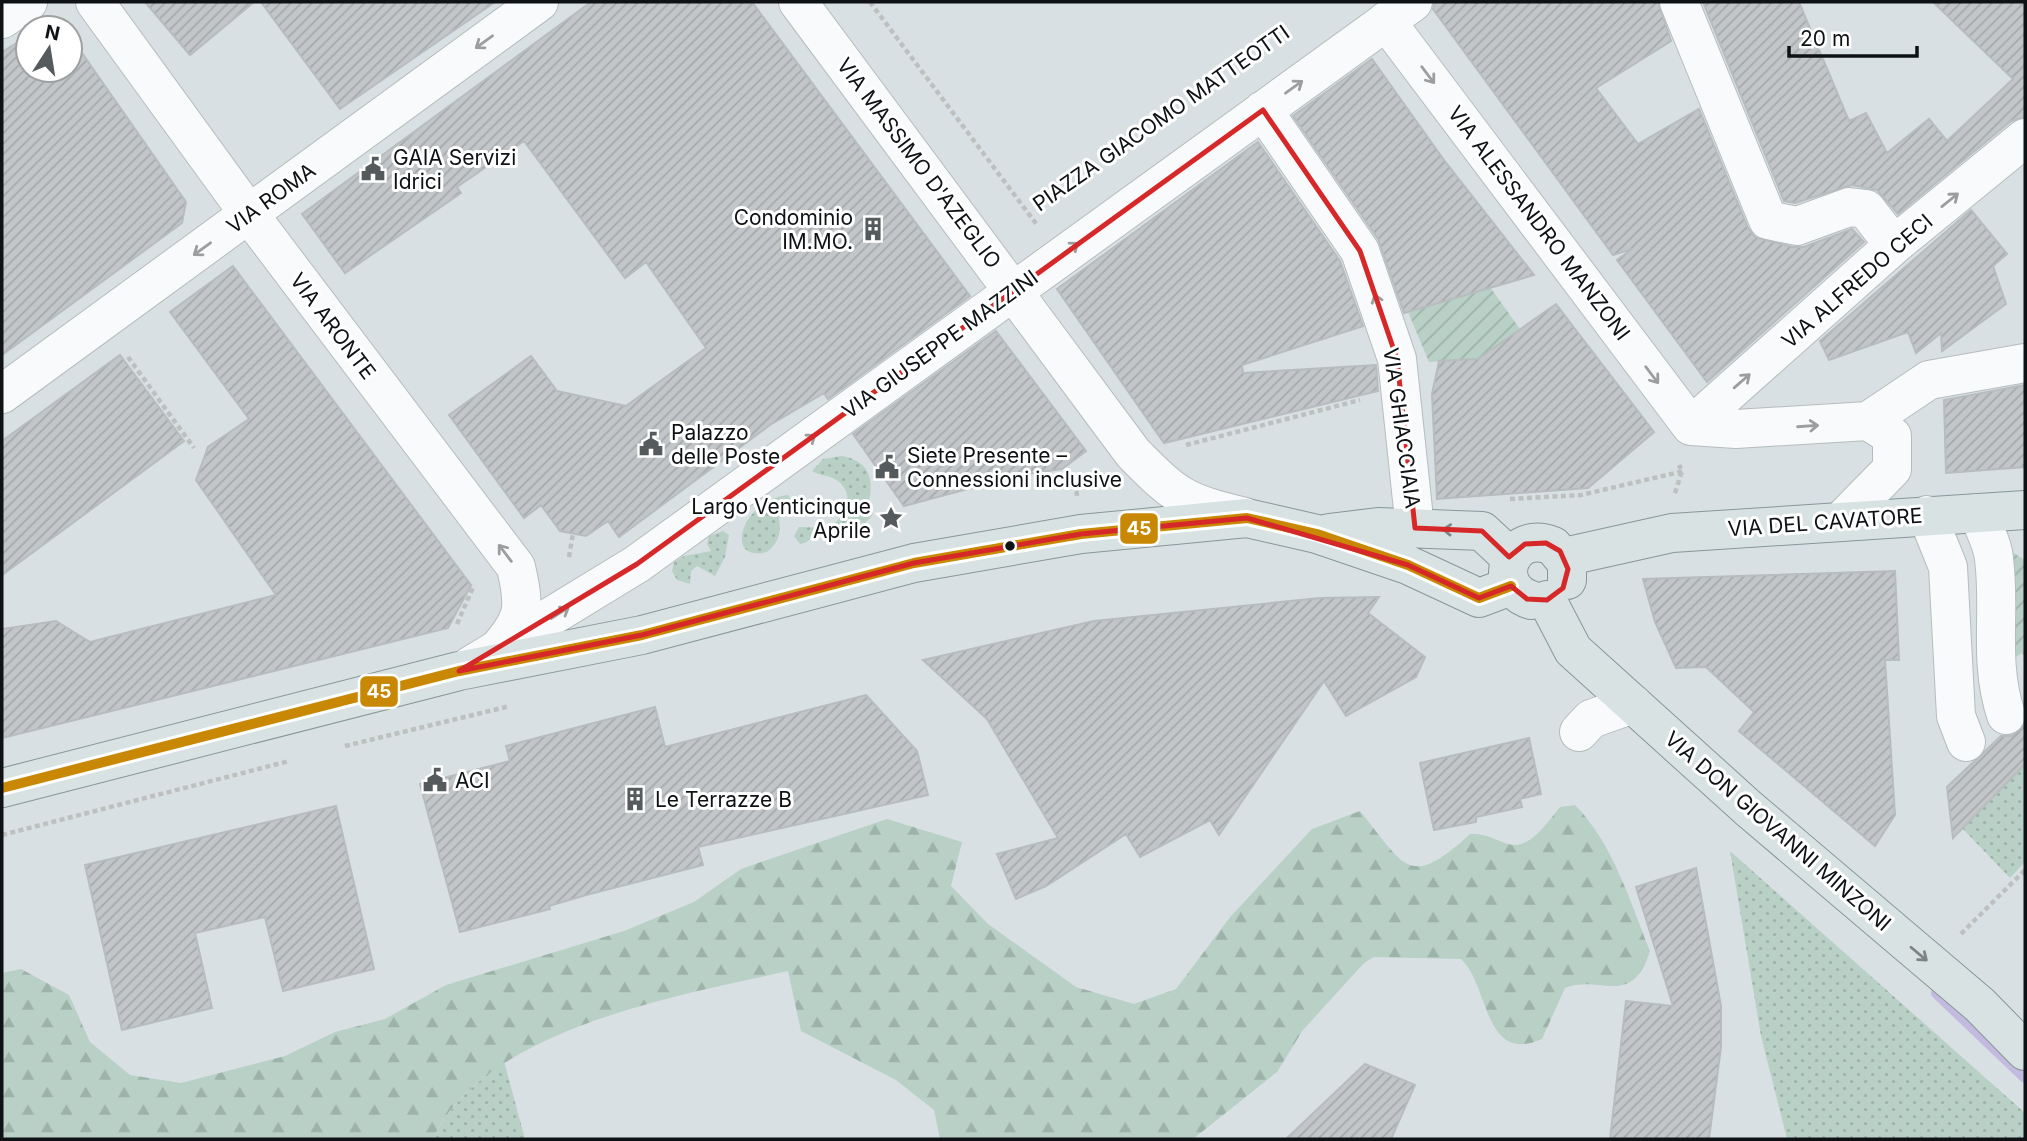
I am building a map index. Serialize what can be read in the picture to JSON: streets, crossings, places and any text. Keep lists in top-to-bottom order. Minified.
{"streets":{"main road":["VIA DEL CAVATORE","VIA DON GIOVANNI MINZONI"],"street":["VIA MASSIMO D'AZEGLIO","VIA ROMA","VIA ALESSANDRO MANZONI","VIA ALFREDO CECI","VIA ARONTE","VIA GIUSEPPE MAZZINI","VIA GHIACCIAIA"],"path":["PIAZZA GIACOMO MATTEOTTI"]},"crossings":[["VIA MASSIMO D'AZEGLIO","VIA GIUSEPPE MAZZINI"],["VIA ROMA","VIA ARONTE"],["VIA ALESSANDRO MANZONI","VIA ALFREDO CECI"],["VIA ALESSANDRO MANZONI","VIA GIUSEPPE MAZZINI"],["VIA ARONTE","VIA GIUSEPPE MAZZINI"],["VIA GIUSEPPE MAZZINI","VIA GHIACCIAIA"],["VIA DEL CAVATORE","VIA DON GIOVANNI MINZONI"]],"one_way":["VIA ROMA","VIA ALESSANDRO MANZONI","VIA ARONTE","VIA GIUSEPPE MAZZINI","VIA GHIACCIAIA","VIA DON GIOVANNI MINZONI"],"places":{"public building":["GAIA Servizi Idrici","Palazzo delle Poste","Siete Presente – Connessioni inclusive","ACI"],"building":["Condominio IM.MO.","Le Terrazze B"],"place":["Largo Venticinque Aprile"]},"lines":["transit line 45"],"scale_bar":"20 m","north":"top"}
